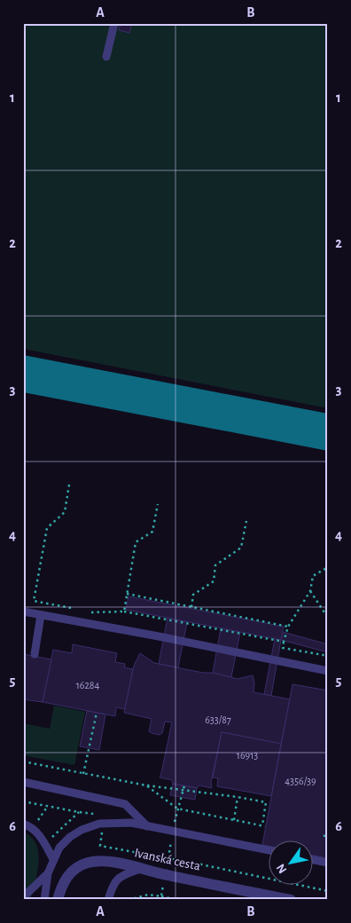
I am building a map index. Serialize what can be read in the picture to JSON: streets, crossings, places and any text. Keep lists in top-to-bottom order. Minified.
{"streets":{"street":["Ivanská cesta"]},"house_numbers":["16284","633/87","16913","4356/39"],"north":"bottom left","grid":{"columns":["A","B"],"rows":["1","2","3","4","5","6"]}}
